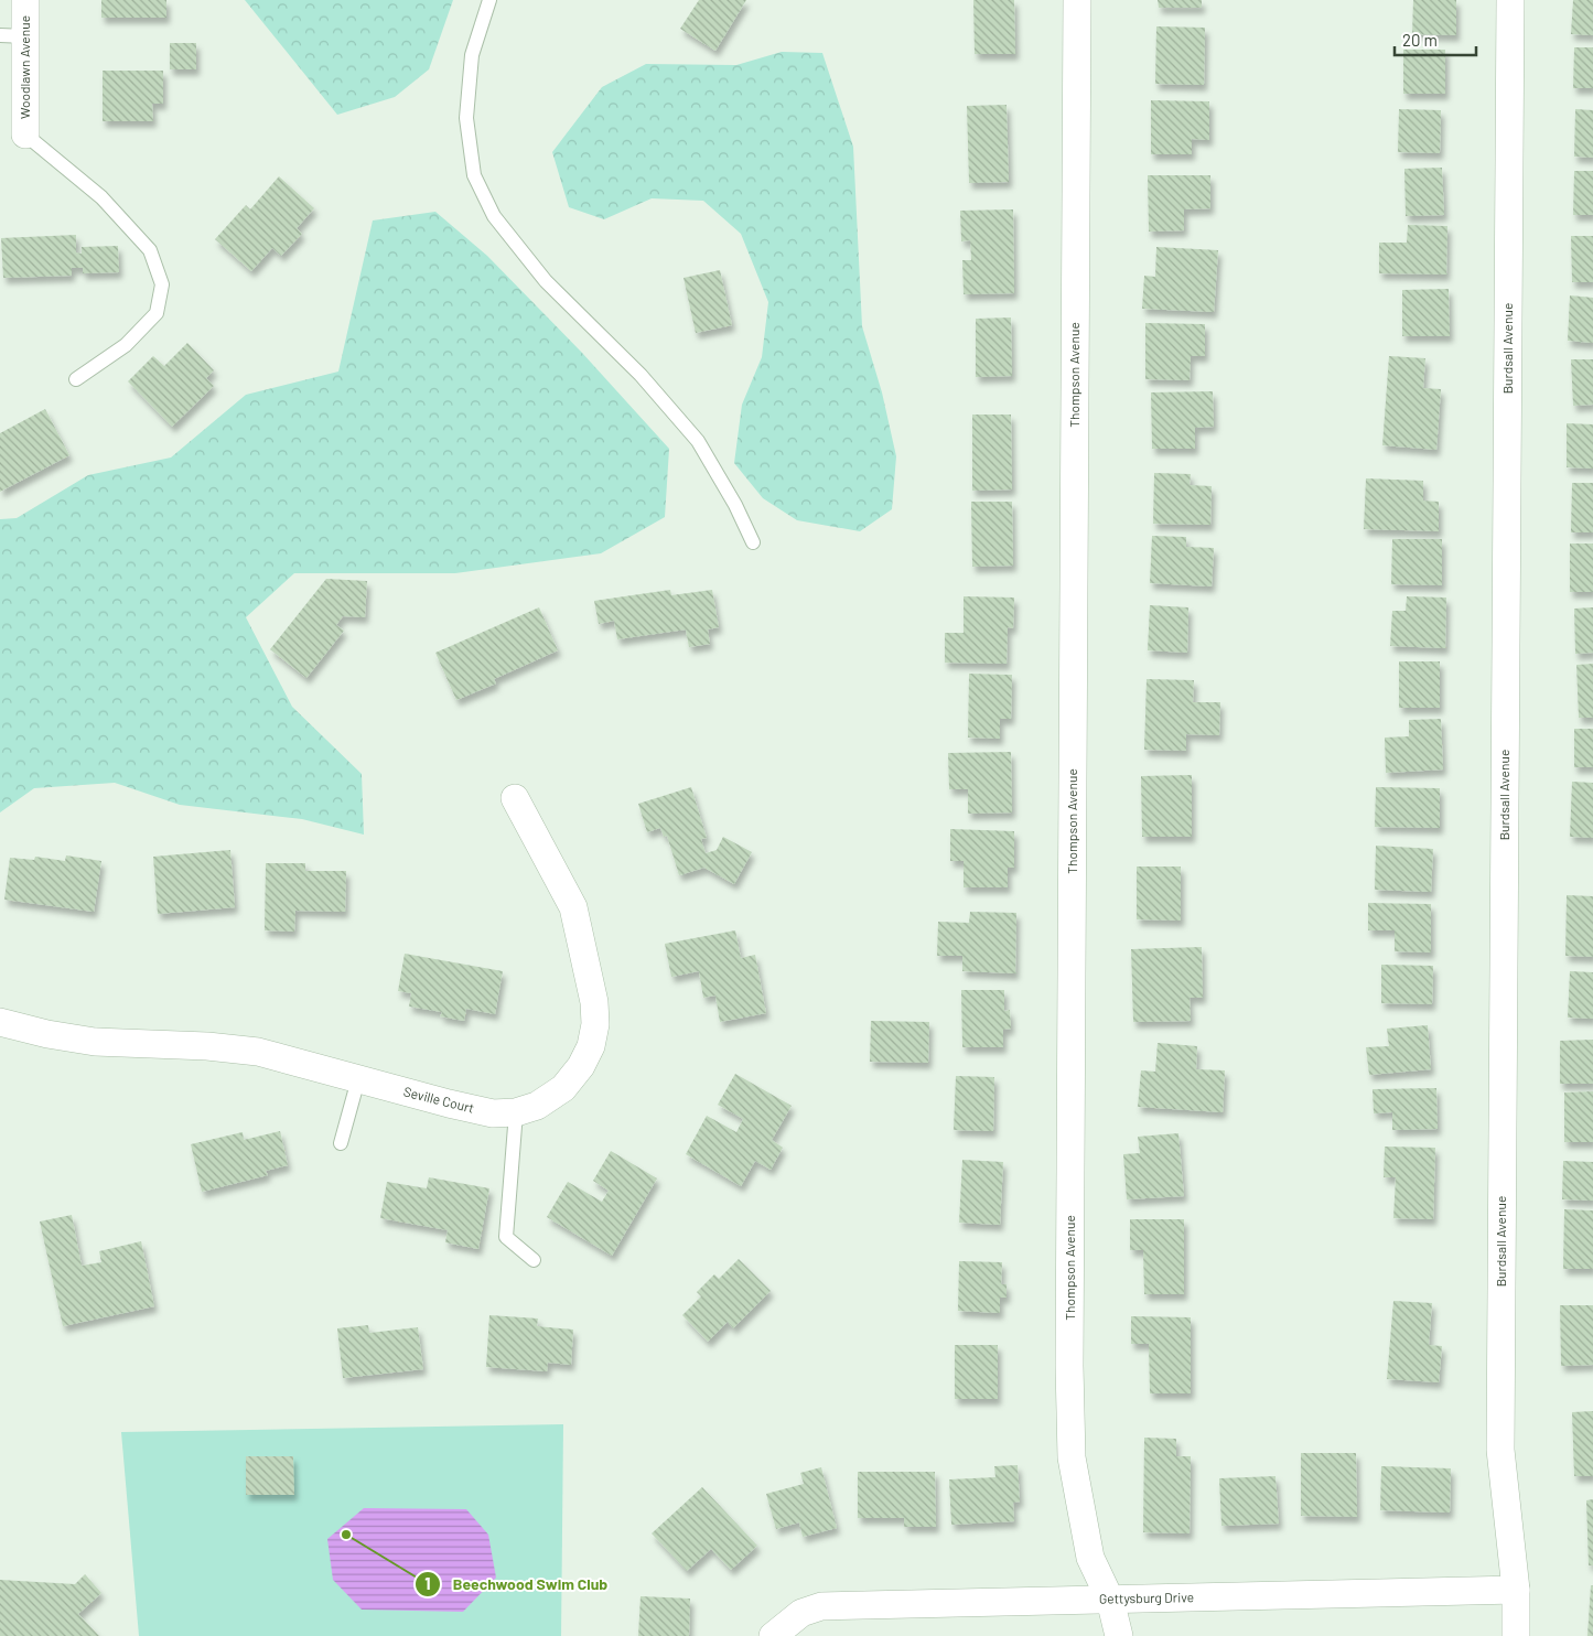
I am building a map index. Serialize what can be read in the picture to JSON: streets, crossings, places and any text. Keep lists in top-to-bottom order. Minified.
{"streets":{"street":["Woodlawn Avenue","Burdsall Avenue","Thompson Avenue","Seville Court","Gettysburg Drive"]},"crossings":[["Burdsall Avenue","Gettysburg Drive"],["Thompson Avenue","Gettysburg Drive"]],"places":["Beechwood Swim Club"],"scale_bar":"20 m"}
